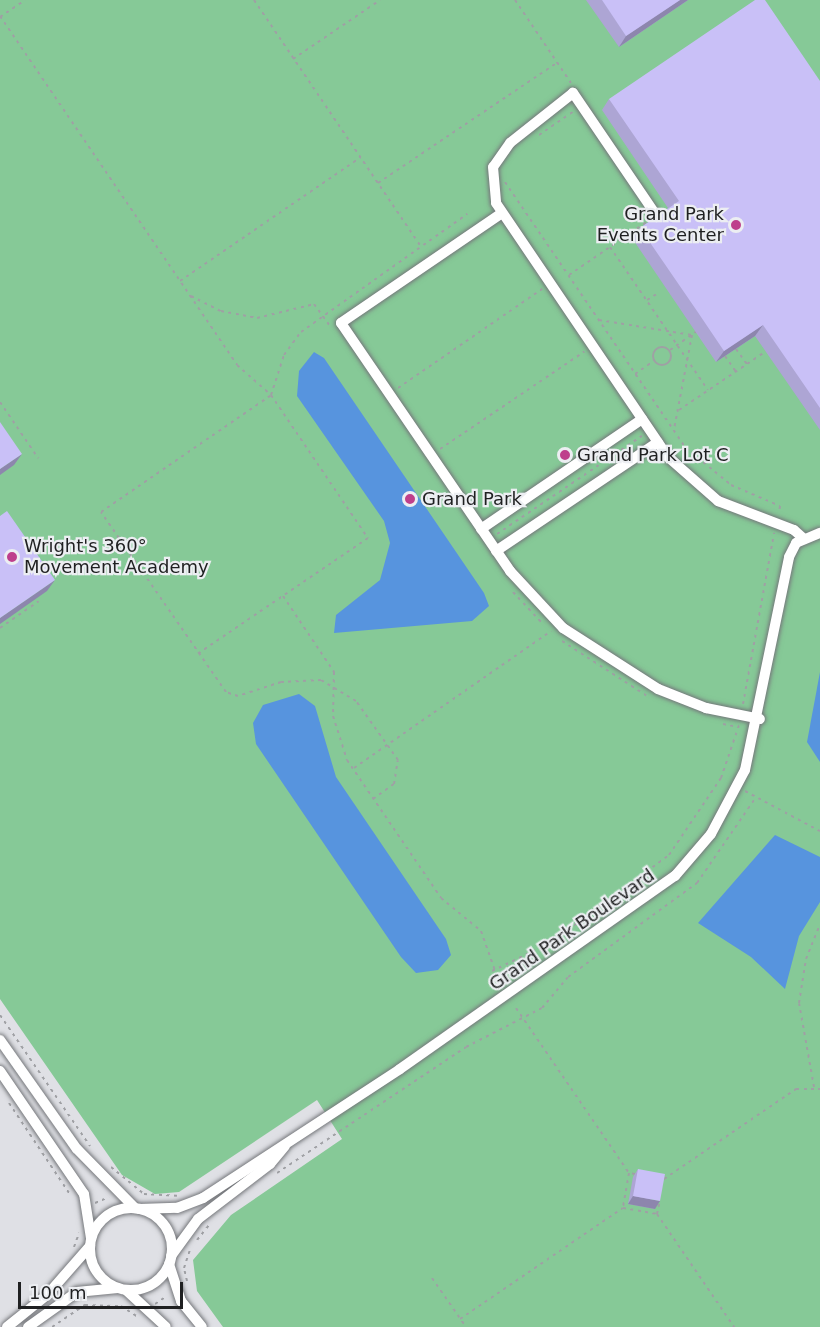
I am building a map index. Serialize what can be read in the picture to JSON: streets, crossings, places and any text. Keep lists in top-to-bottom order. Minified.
{"streets":{"street":["Grand Park Boulevard"]},"places":["Grand Park Events Center","Grand Park Lot C","Grand Park","Wright's 360° Movement Academy"],"scale_bar":"100 m"}
